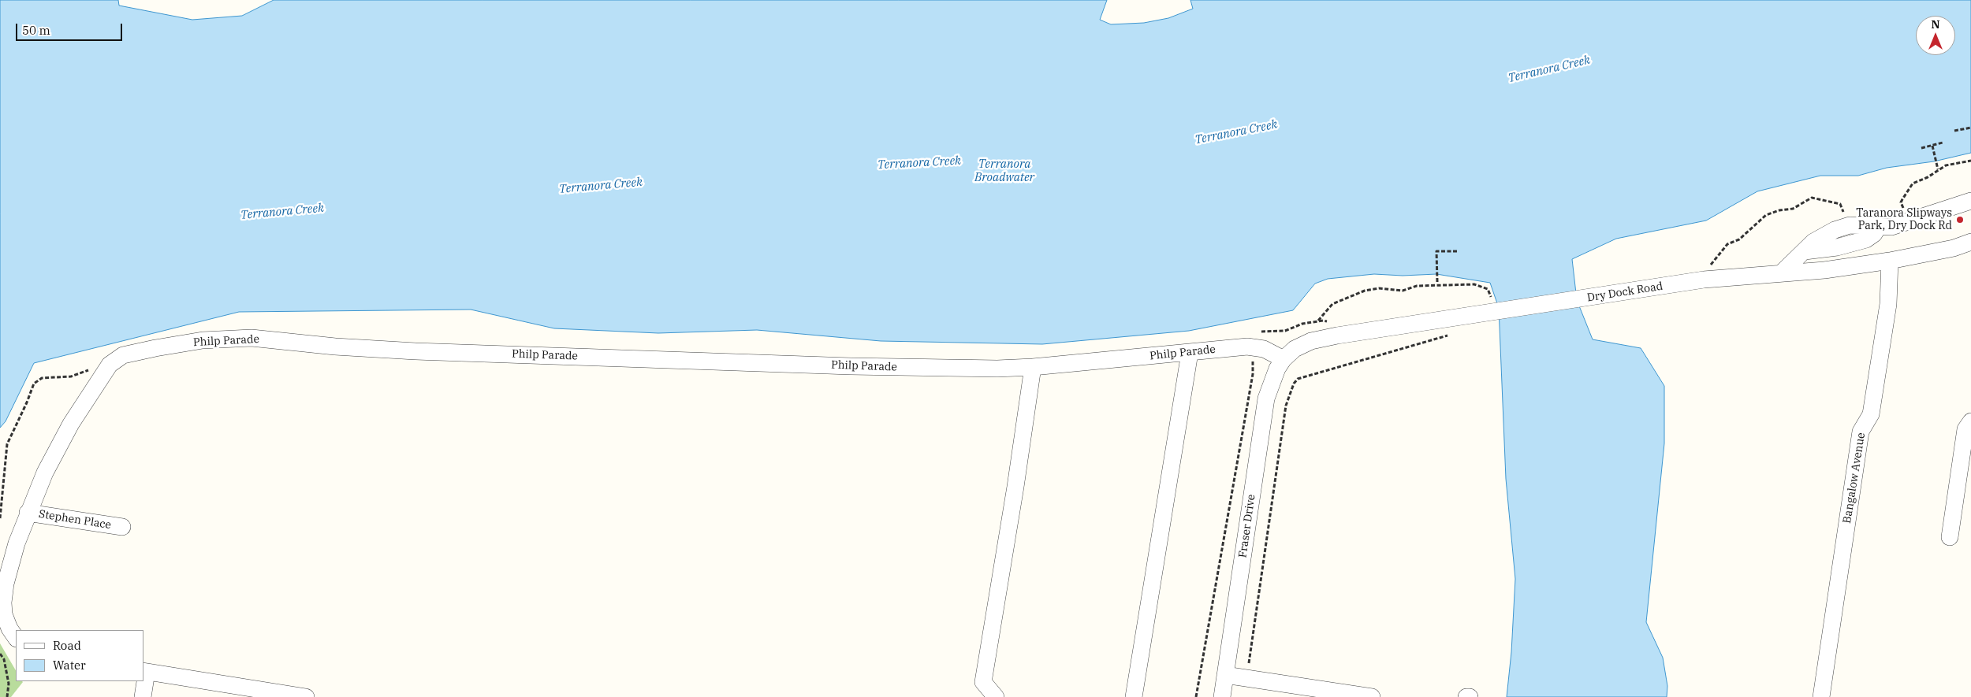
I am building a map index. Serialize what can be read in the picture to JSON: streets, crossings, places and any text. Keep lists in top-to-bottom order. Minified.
{"streets":{"street":["Dry Dock Road","Philp Parade","Bangalow Avenue","Stephen Place","Fraser Drive"]},"crossings":[["Dry Dock Road","Philp Parade"],["Dry Dock Road","Bangalow Avenue"],["Dry Dock Road","Fraser Drive"],["Philp Parade","Stephen Place"],["Philp Parade","Fraser Drive"]],"water":["Terranora Creek","Terranora Broadwater"],"places":["Taranora Slipways Park, Dry Dock Rd"],"legend":["Road","Water"],"scale_bar":"50 m","north":"top"}
